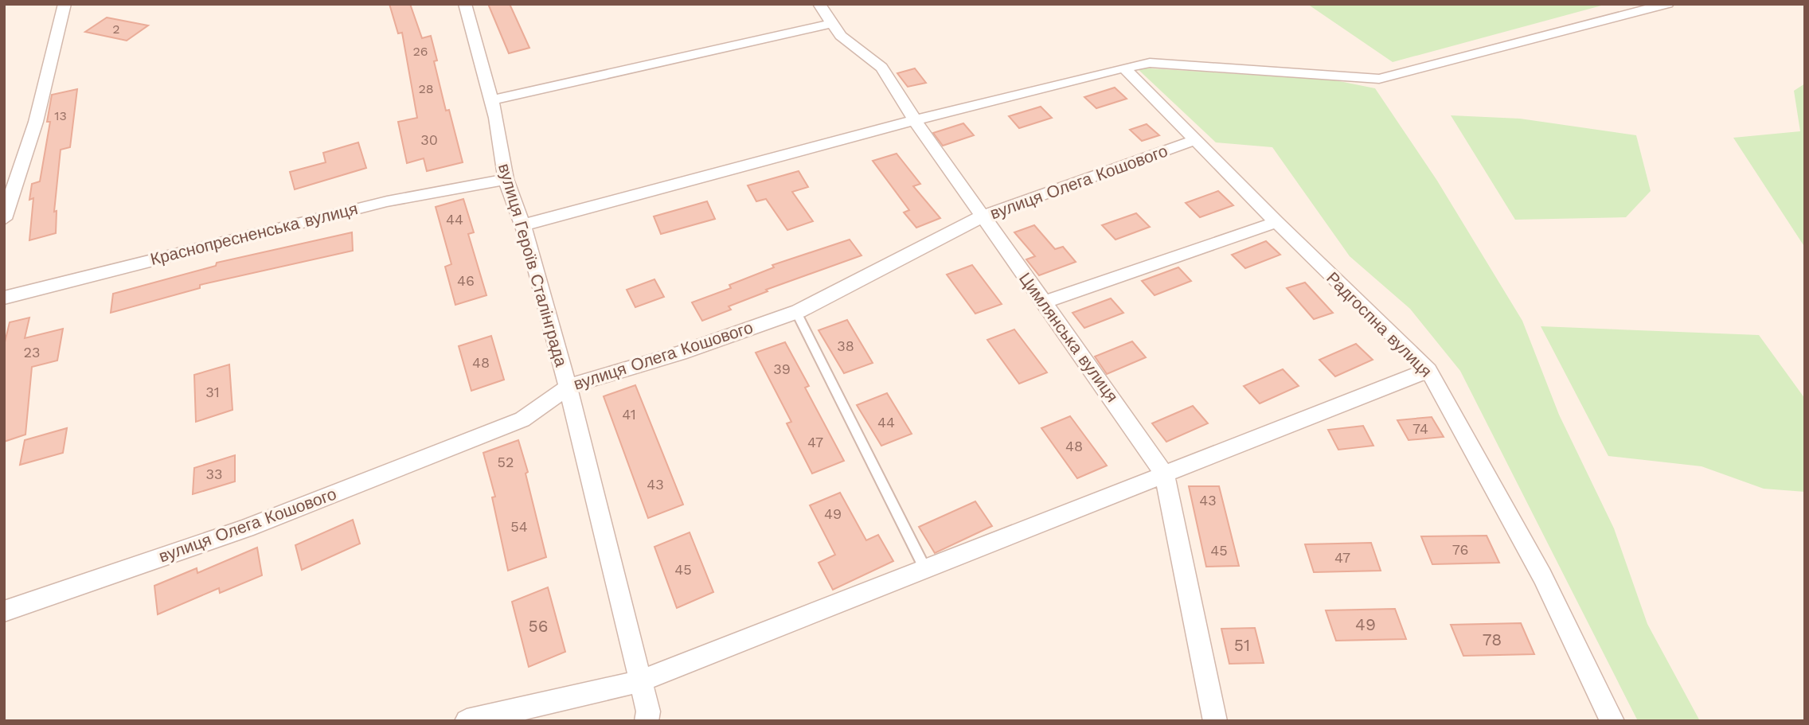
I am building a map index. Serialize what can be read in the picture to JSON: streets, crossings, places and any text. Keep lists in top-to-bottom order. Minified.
{"streets":{"street":["вулиця Олега Кошового","Краснопресненська вулиця","вулиця Героїв Сталінграда","Радгоспна вулиця","Цимлянська вулиця"]},"crossings":[["вулиця Олега Кошового","вулиця Героїв Сталінграда"],["вулиця Олега Кошового","Радгоспна вулиця"],["вулиця Олега Кошового","Цимлянська вулиця"],["Краснопресненська вулиця","вулиця Героїв Сталінграда"]],"house_numbers":["2","26","28","13","30","44","46","38","23","48","39","31","41","44","74","47","48","52","33","43","43","49","54","76","45","47","45","49","56","78","51"]}
